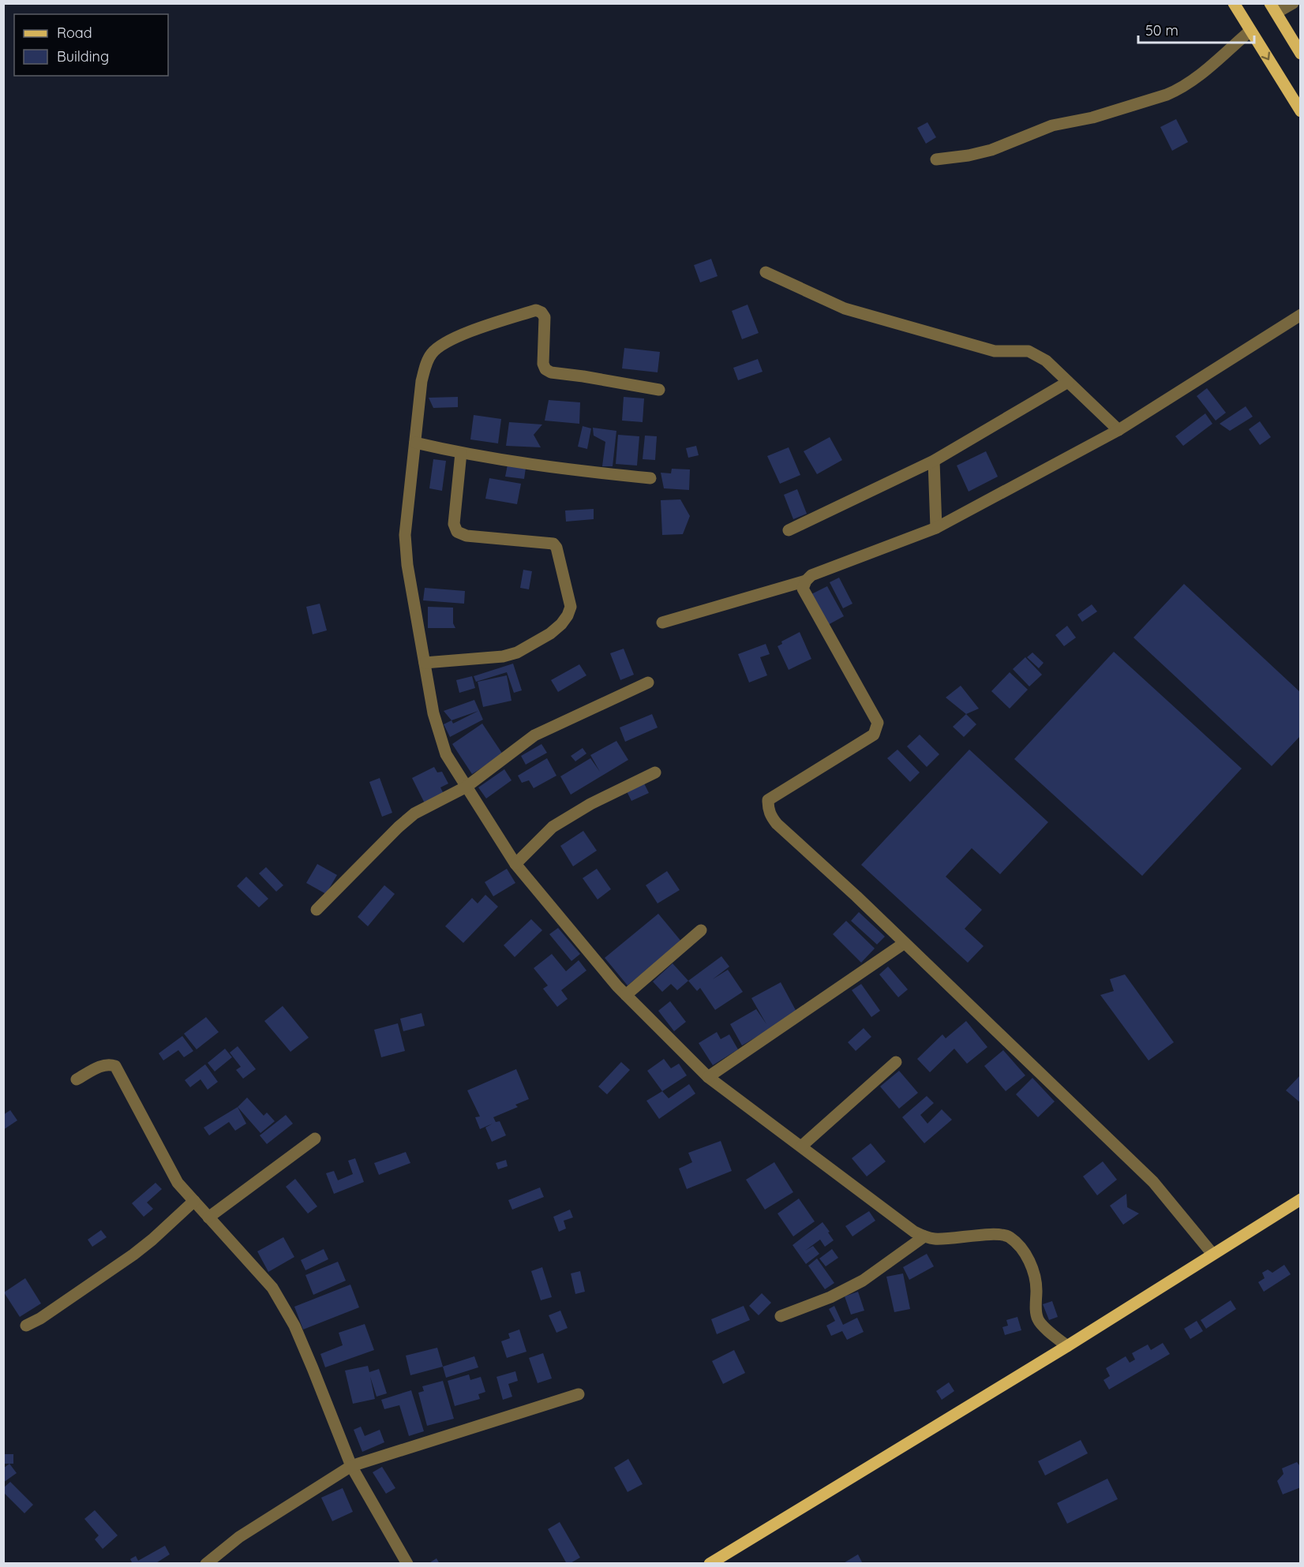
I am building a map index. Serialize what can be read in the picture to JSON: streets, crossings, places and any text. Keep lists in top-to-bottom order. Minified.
{"legend":["Road","Building"],"scale_bar":"50 m"}
